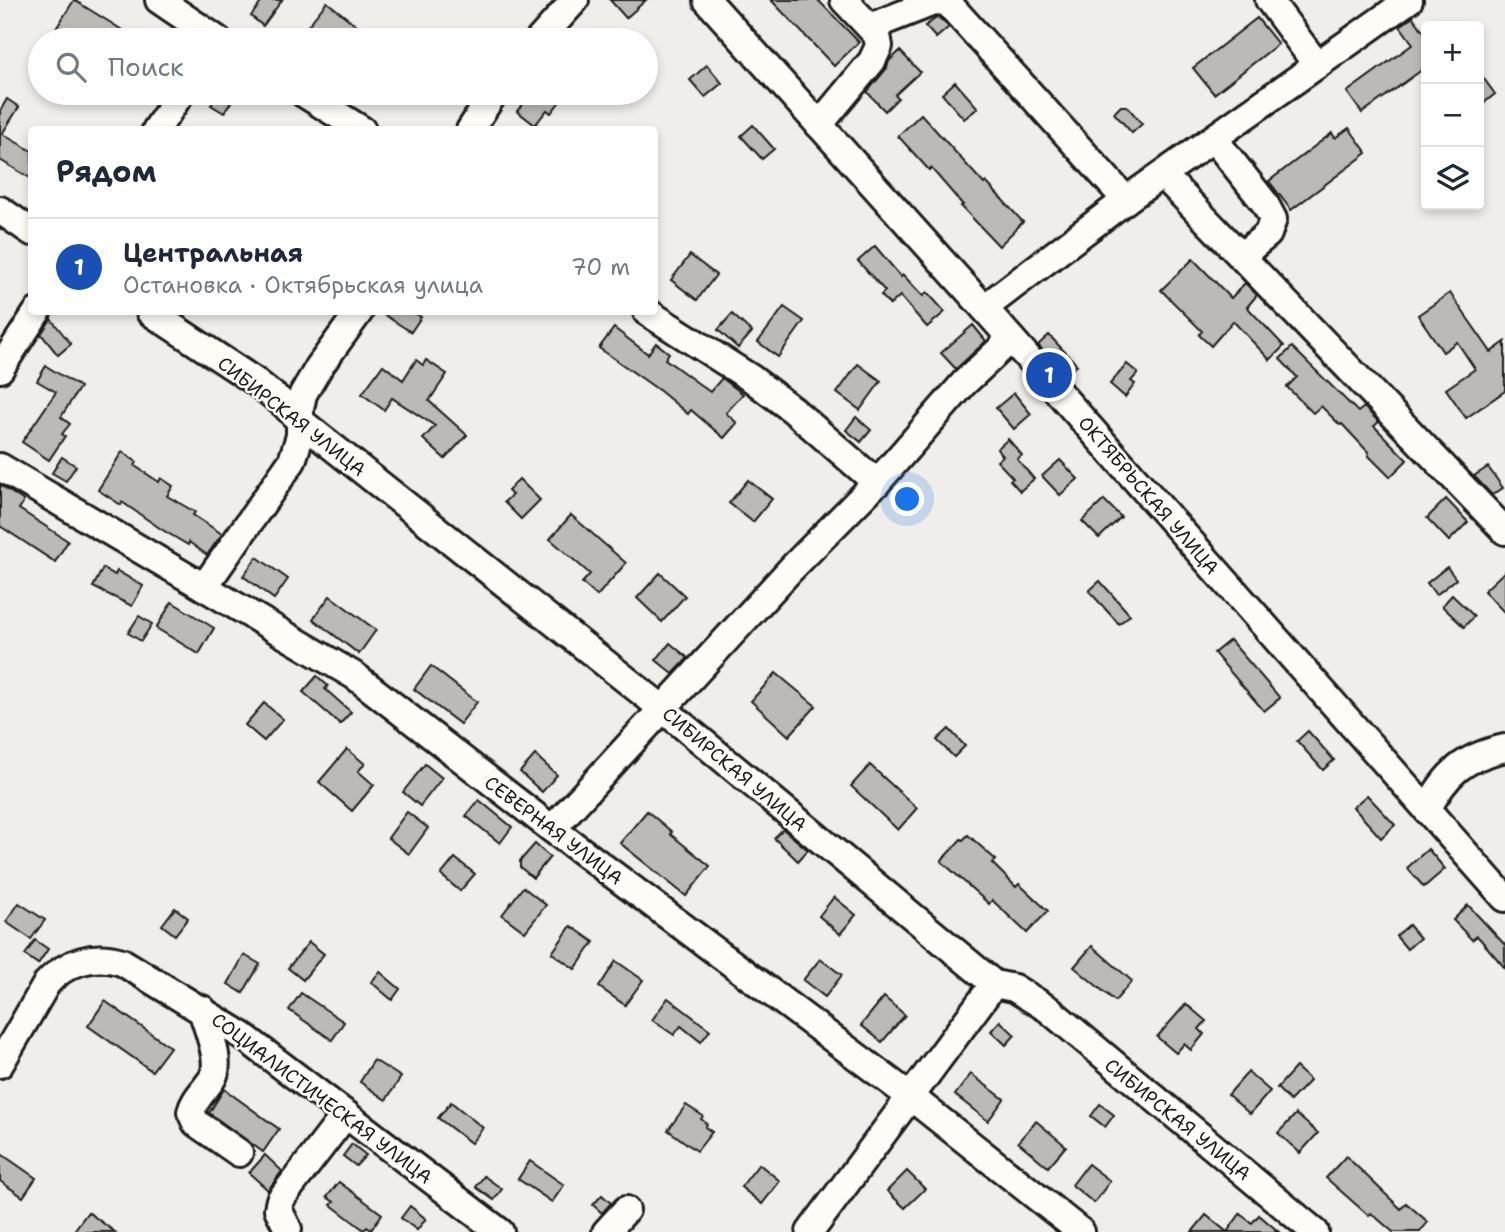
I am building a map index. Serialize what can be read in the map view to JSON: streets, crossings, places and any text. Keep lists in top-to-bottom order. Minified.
{"streets":{"street":["СИБИРСКАЯ УЛИЦА","ОКТЯБРЬСКАЯ УЛИЦА","СЕВЕРНАЯ УЛИЦА","СОЦИАЛИСТИЧЕСКАЯ УЛИЦА"]},"page":{"map_buttons":["+","−"],"search":"Поиск","heading":"Рядом","list":[{"mark":"1","name":"Центральная","note":"Остановка · Октябрьская улица","value":"70 m"}],"pins":"1"}}
